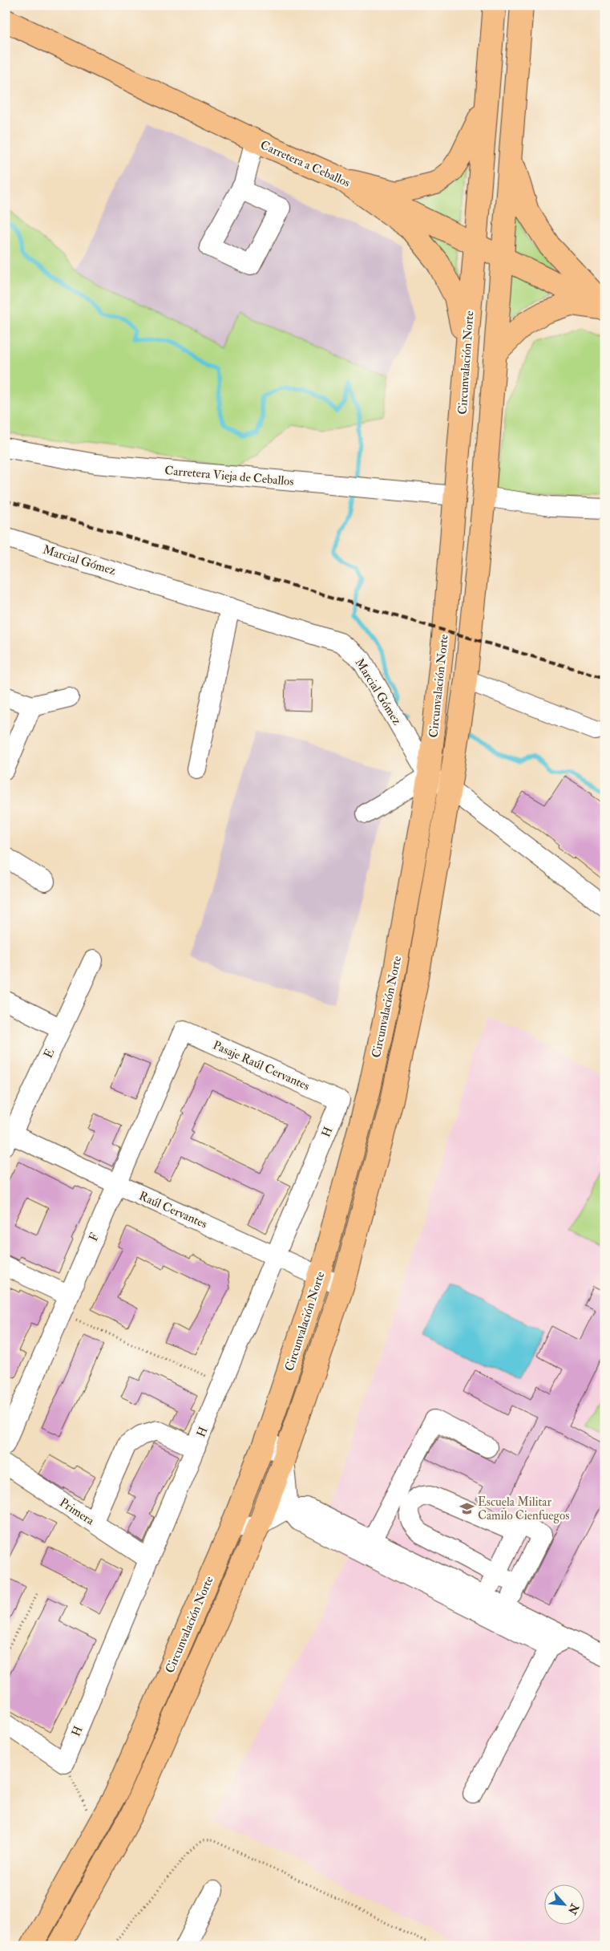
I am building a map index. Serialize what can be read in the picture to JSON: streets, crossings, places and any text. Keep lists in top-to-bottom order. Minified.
{"streets":{"main road":["Carretera a Ceballos","Circunvalación Norte"],"street":["Carretera Vieja de Ceballos","Marcial Gómez","E","Pasaje Raúl Cervantes","H","Raúl Cervantes","F","Primera"]},"crossings":[["Carretera a Ceballos","Circunvalación Norte"],["Circunvalación Norte","Carretera Vieja de Ceballos"],["Circunvalación Norte","Marcial Gómez"],["Circunvalación Norte","Raúl Cervantes"],["E","Raúl Cervantes"],["Pasaje Raúl Cervantes","H"],["Pasaje Raúl Cervantes","F"],["H","Raúl Cervantes"],["H","Primera"],["Raúl Cervantes","F"]],"places":{"school or university":["Escuela Militar Camilo Cienfuegos"]},"north":"bottom right"}
